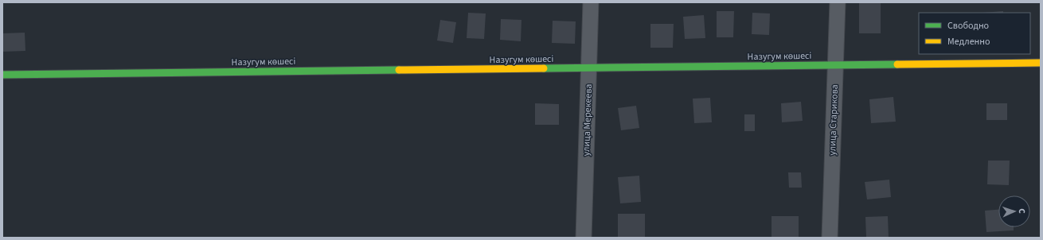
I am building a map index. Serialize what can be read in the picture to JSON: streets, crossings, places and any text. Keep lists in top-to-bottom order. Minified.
{"streets":{"street":["Назугум көшесі","улица Мерекеева","улица Старикова"]},"crossings":[["Назугум көшесі","улица Мерекеева"],["Назугум көшесі","улица Старикова"]],"legend":["Свободно","Медленно"],"north":"right"}
